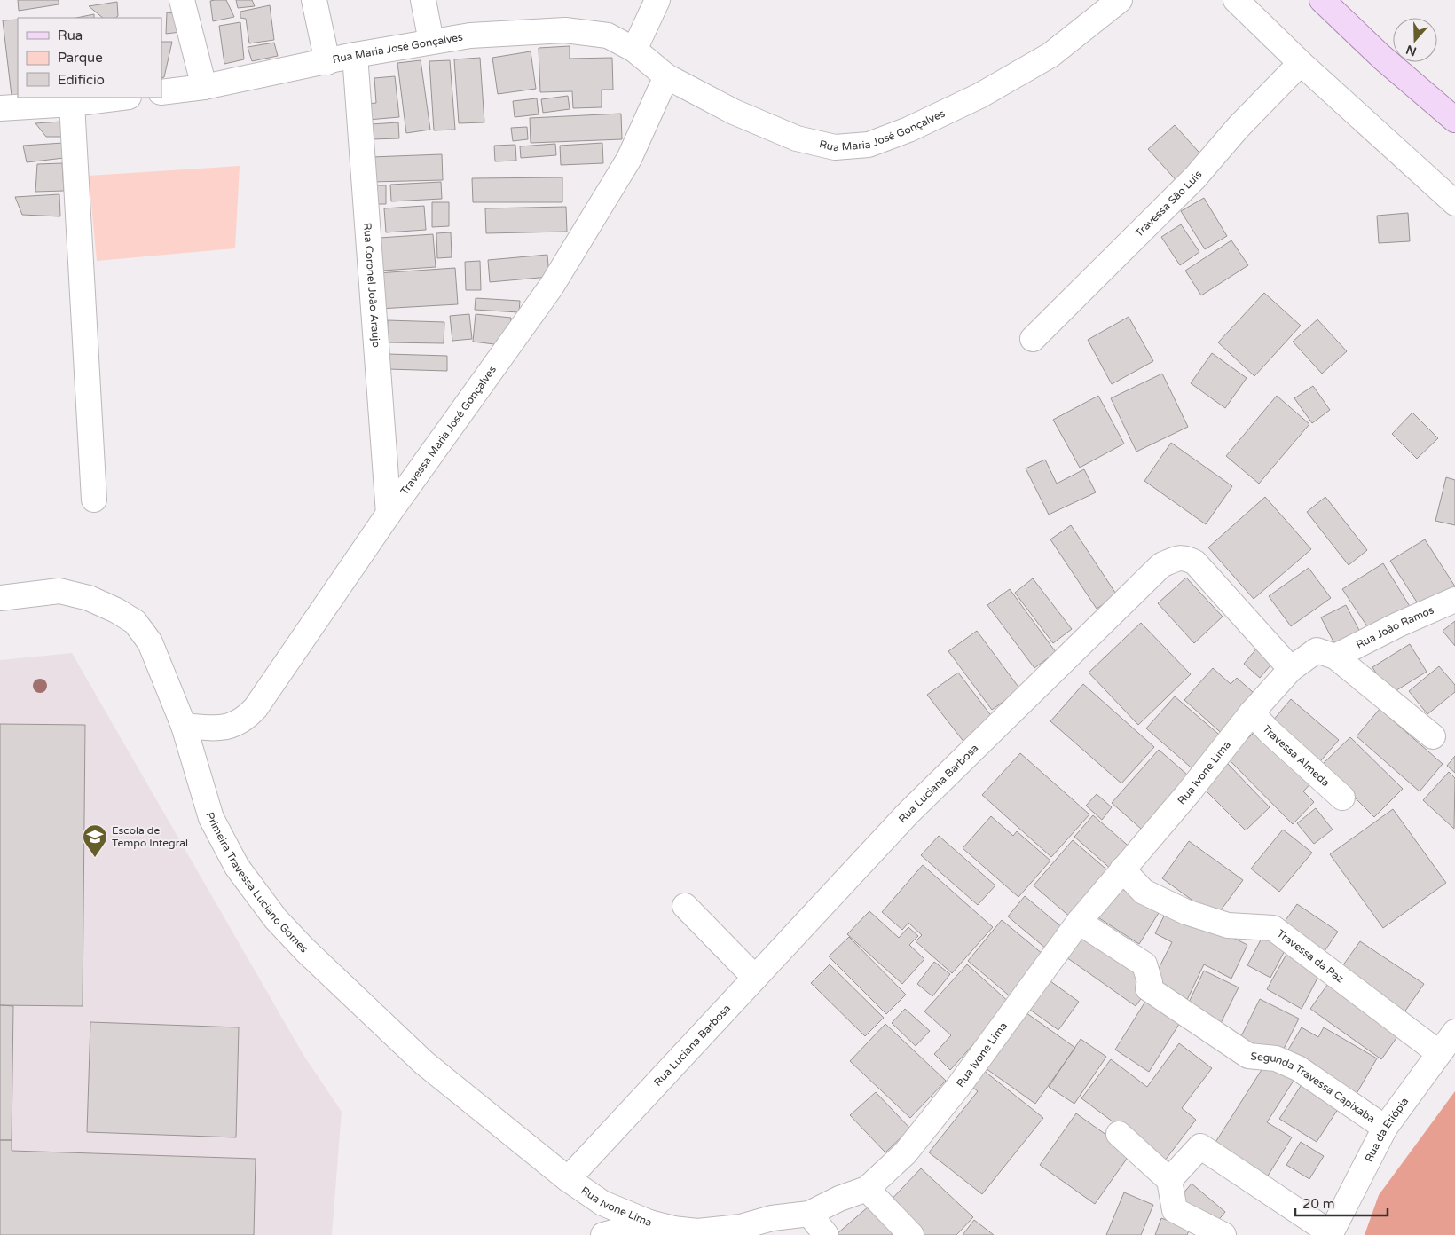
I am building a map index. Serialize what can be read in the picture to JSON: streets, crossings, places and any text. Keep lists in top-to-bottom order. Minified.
{"streets":{"street":["Rua Maria José Gonçalves","Travessa São Luis","Rua Coronel João Araujo","Travessa Maria José Gonçalves","Rua João Ramos","Travessa Almeda","Rua Ivone Lima","Rua Luciana Barbosa","Primeira Travessa Luciano Gomes","Travessa da Paz","Segunda Travessa Capixaba","Rua da Etiópia"]},"crossings":[["Rua Maria José Gonçalves","Rua Coronel João Araujo"],["Rua Maria José Gonçalves","Travessa Maria José Gonçalves"],["Rua Coronel João Araujo","Travessa Maria José Gonçalves"],["Travessa Maria José Gonçalves","Primeira Travessa Luciano Gomes"],["Travessa Almeda","Rua Ivone Lima"],["Rua Ivone Lima","Rua Luciana Barbosa"],["Rua Ivone Lima","Primeira Travessa Luciano Gomes"],["Rua Ivone Lima","Travessa da Paz"],["Rua Ivone Lima","Segunda Travessa Capixaba"],["Rua Luciana Barbosa","Primeira Travessa Luciano Gomes"],["Travessa da Paz","Rua da Etiópia"],["Segunda Travessa Capixaba","Rua da Etiópia"]],"places":{"school or university":["Escola de Tempo Integral"]},"legend":["Rua","Parque","Edifício"],"scale_bar":"20 m","north":"bottom"}
